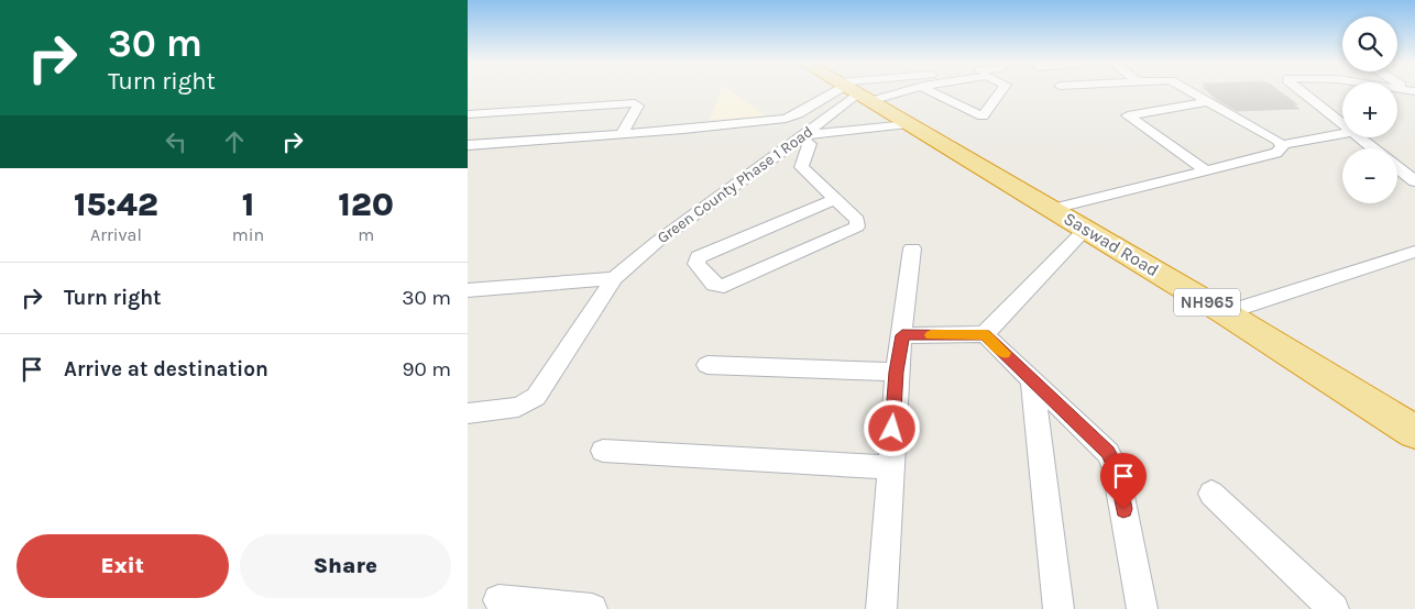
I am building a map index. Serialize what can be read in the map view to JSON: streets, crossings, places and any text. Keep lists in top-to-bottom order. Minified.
{"streets":{"highway":["Saswad Road","NH965"],"street":["Green County Phase 1 Road"]},"crossings":[["Green County Phase 1 Road","Saswad Road"]],"page":{"turn":["30 m","Turn right"],"map_buttons":["+","−"],"eta":["15:42","Arrival","1","min","120","m"],"list":[{"name":"Turn right","value":"30 m"},{"name":"Arrive at destination","value":"90 m"}],"buttons":["Exit","Share"]}}
